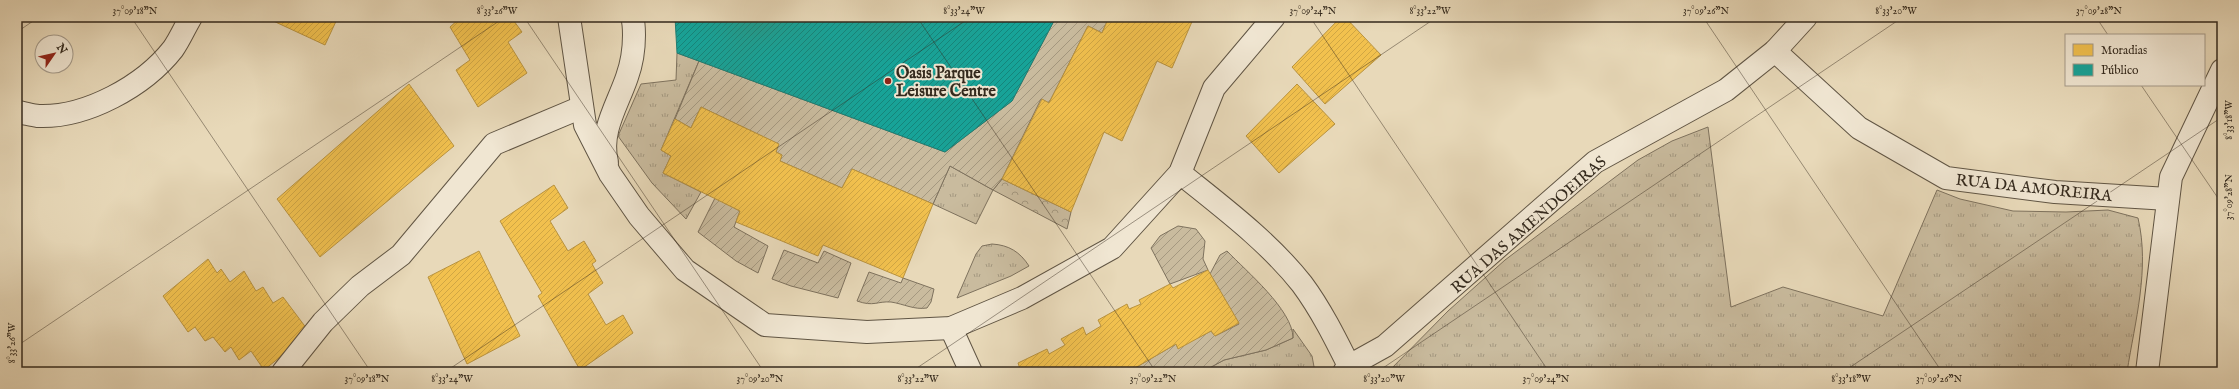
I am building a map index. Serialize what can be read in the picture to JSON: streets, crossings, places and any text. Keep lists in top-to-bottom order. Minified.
{"streets":{"street":["RUA DA AMOREIRA","RUA DAS AMENDOEIRAS"]},"crossings":[["RUA DA AMOREIRA","RUA DAS AMENDOEIRAS"]],"places":["Oasis Parque Leisure Centre"],"legend":["Moradias","Público"],"north":"top right","coordinates":["37°09'18\"N","8°33'26\"W","8°33'24\"W","37°09'24\"N","8°33'22\"W","37°09'26\"N","8°33'20\"W","37°09'28\"N","8°33'18\"W","37°09'20\"N","37°09'22\"N"]}
